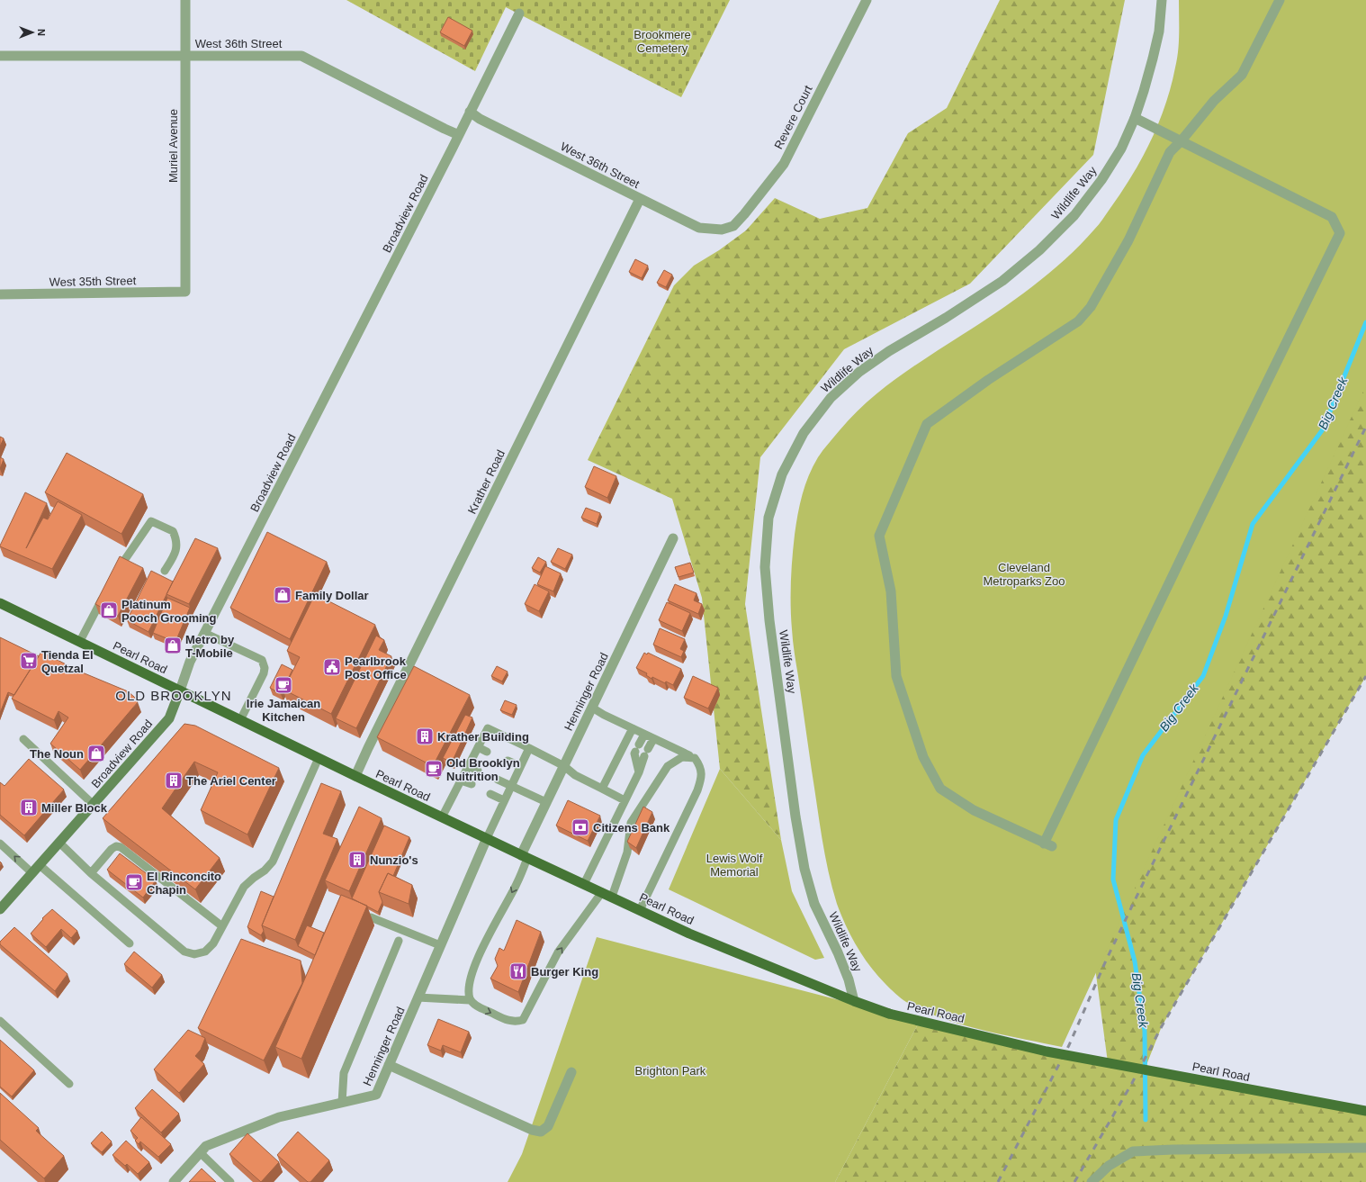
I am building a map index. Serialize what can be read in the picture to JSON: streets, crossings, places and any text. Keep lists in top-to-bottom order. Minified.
{"streets":{"main road":["Broadview Road","Pearl Road"],"street":["West 36th Street","Revere Court","Muriel Avenue","Wildlife Way","West 35th Street","Krather Road","Henninger Road"]},"crossings":[["West 36th Street","Revere Court"],["West 36th Street","Muriel Avenue"],["West 36th Street","Broadview Road"],["West 36th Street","Krather Road"],["Muriel Avenue","West 35th Street"],["Wildlife Way","Pearl Road"],["Broadview Road","Pearl Road"],["Krather Road","Pearl Road"],["Pearl Road","Henninger Road"]],"districts":["OLD BROOKLYN"],"water":["Big Creek"],"parks":["Brookmere Cemetery","Cleveland Metroparks Zoo","Lewis Wolf Memorial","Brighton Park"],"places":{"shop":["Family Dollar","Platinum Pooch Grooming","Metro by T-Mobile","The Noun"],"supermarket":["Tienda El Quetzal"],"public building":["Pearlbrook Post Office"],"cafe":["Irie Jamaican Kitchen","Old Brooklyn Nuitrition","El Rinconcito Chapin"],"building":["Krather Building","The Ariel Center","Miller Block","Nunzio's"],"bank":["Citizens Bank"],"restaurant":["Burger King"]},"north":"right"}
